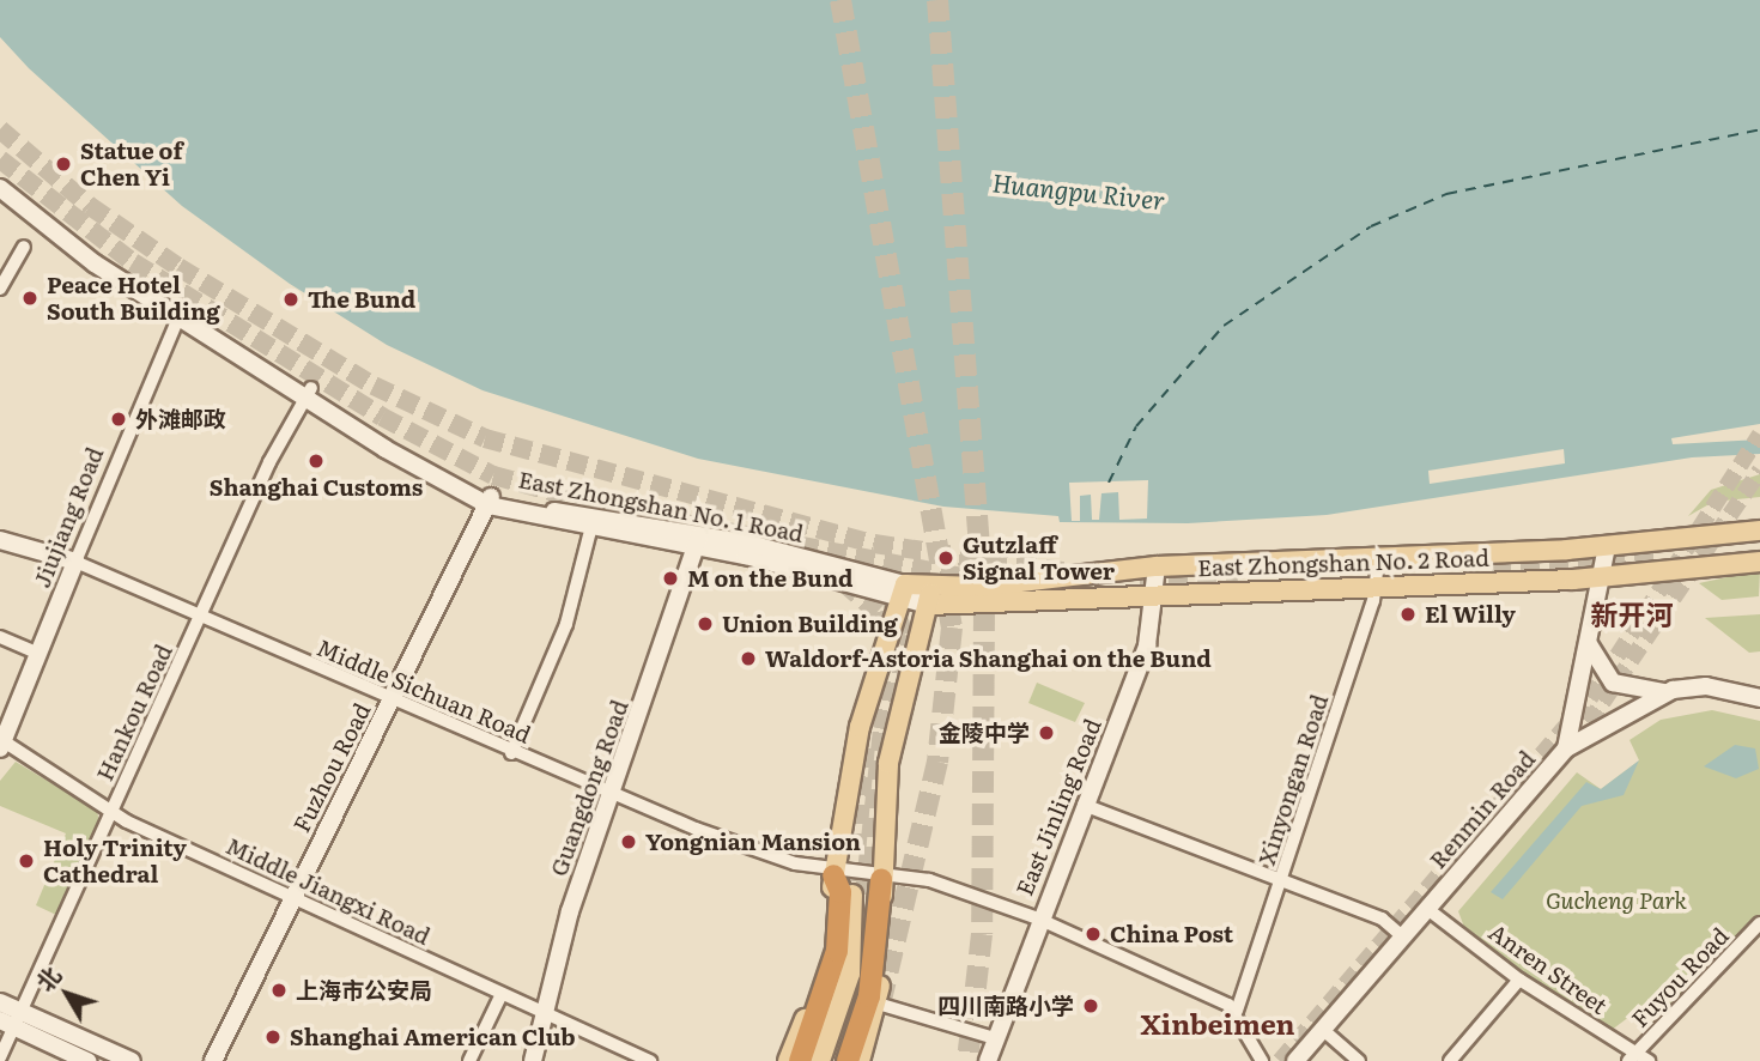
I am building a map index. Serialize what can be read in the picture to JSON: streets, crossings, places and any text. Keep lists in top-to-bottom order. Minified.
{"streets":{"main road":["East Zhongshan No. 1 Road","Jiujiang Road","East Zhongshan No. 2 Road","Middle Sichuan Road","Fuzhou Road","Guangdong Road","East Jinling Road","Renmin Road"],"street":["Hankou Road","Xinyongan Road","Middle Jiangxi Road","Anren Street","Fuyou Road"]},"crossings":[["East Zhongshan No. 1 Road","Jiujiang Road"],["East Zhongshan No. 1 Road","Hankou Road"],["East Zhongshan No. 1 Road","Fuzhou Road"],["East Zhongshan No. 1 Road","Guangdong Road"],["Jiujiang Road","Middle Sichuan Road"],["Jiujiang Road","Middle Jiangxi Road"],["East Zhongshan No. 2 Road","Xinyongan Road"],["East Zhongshan No. 2 Road","East Jinling Road"],["Middle Sichuan Road","Hankou Road"],["Middle Sichuan Road","Fuzhou Road"],["Middle Sichuan Road","Xinyongan Road"],["Middle Sichuan Road","Guangdong Road"],["Middle Sichuan Road","East Jinling Road"],["Hankou Road","Middle Jiangxi Road"],["Fuzhou Road","Middle Jiangxi Road"],["Guangdong Road","Middle Jiangxi Road"],["Renmin Road","Anren Street"],["Anren Street","Fuyou Road"]],"districts":["新开河","Xinbeimen"],"water":["Huangpu River"],"parks":["Gucheng Park"],"places":["Statue of Chen Yi","Peace Hotel South Building","The Bund","外滩邮政","Shanghai Customs","Gutzlaff Signal Tower","M on the Bund","El Willy","Union Building","Waldorf-Astoria Shanghai on the Bund","金陵中学","Yongnian Mansion","Holy Trinity Cathedral","China Post","上海市公安局","四川南路小学","Shanghai American Club"],"north":"top left"}
